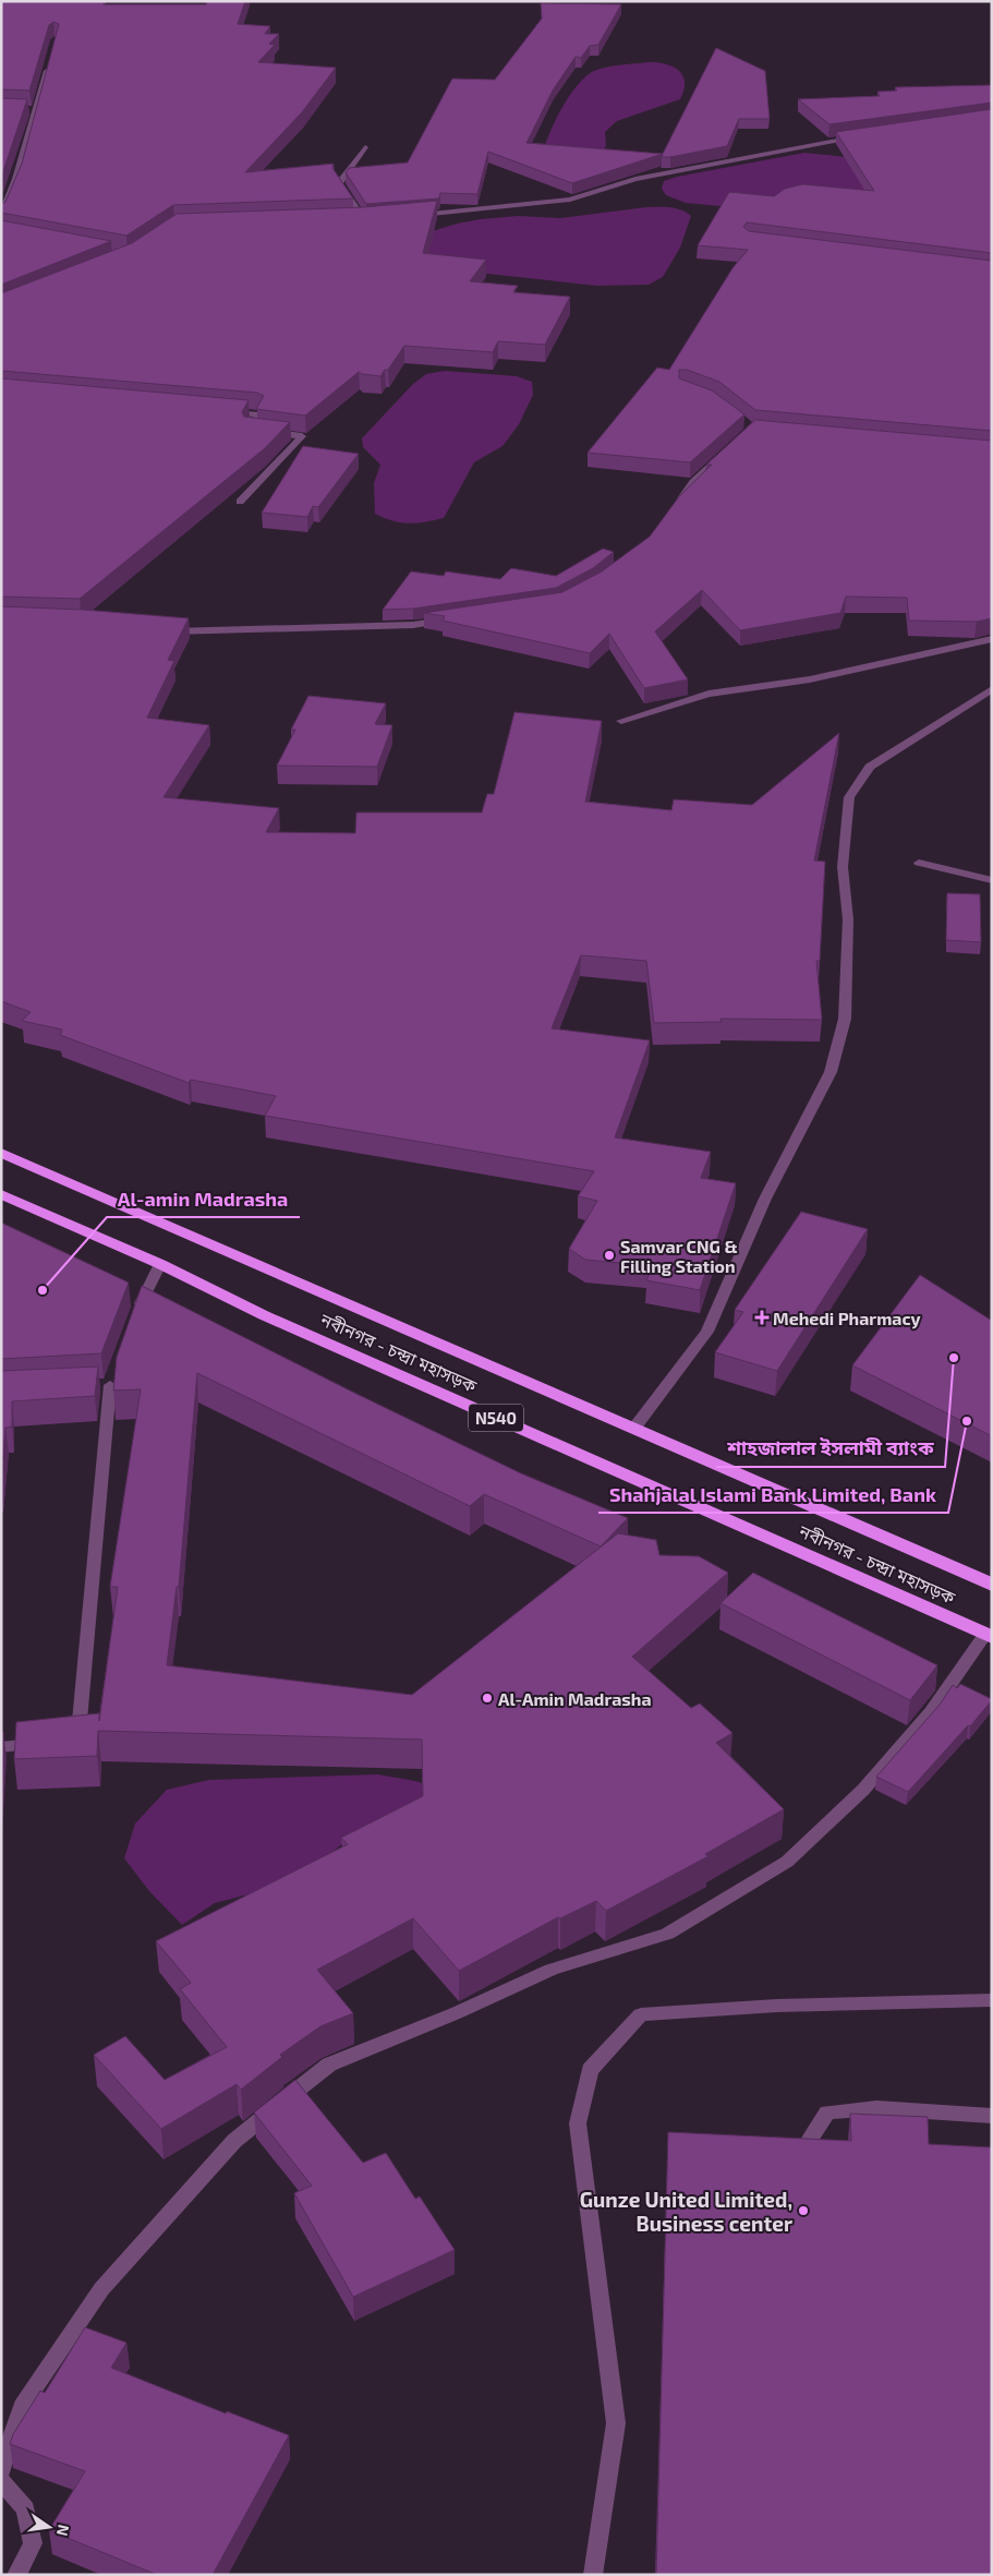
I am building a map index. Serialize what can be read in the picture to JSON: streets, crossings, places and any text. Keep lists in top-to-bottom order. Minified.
{"streets":{"highway":["নবীনগর - চন্দ্রা মহাসড়ক","N540"]},"places":{"other":["Samvar CNG & Filling Station","Al-amin Madrasha","শাহজালাল ইসলামী ব্যাংক","Shahjalal Islami Bank Limited, Bank","Al-Amin Madrasha","Gunze United Limited, Business center"],"health":["Mehedi Pharmacy"]},"north":"right"}
